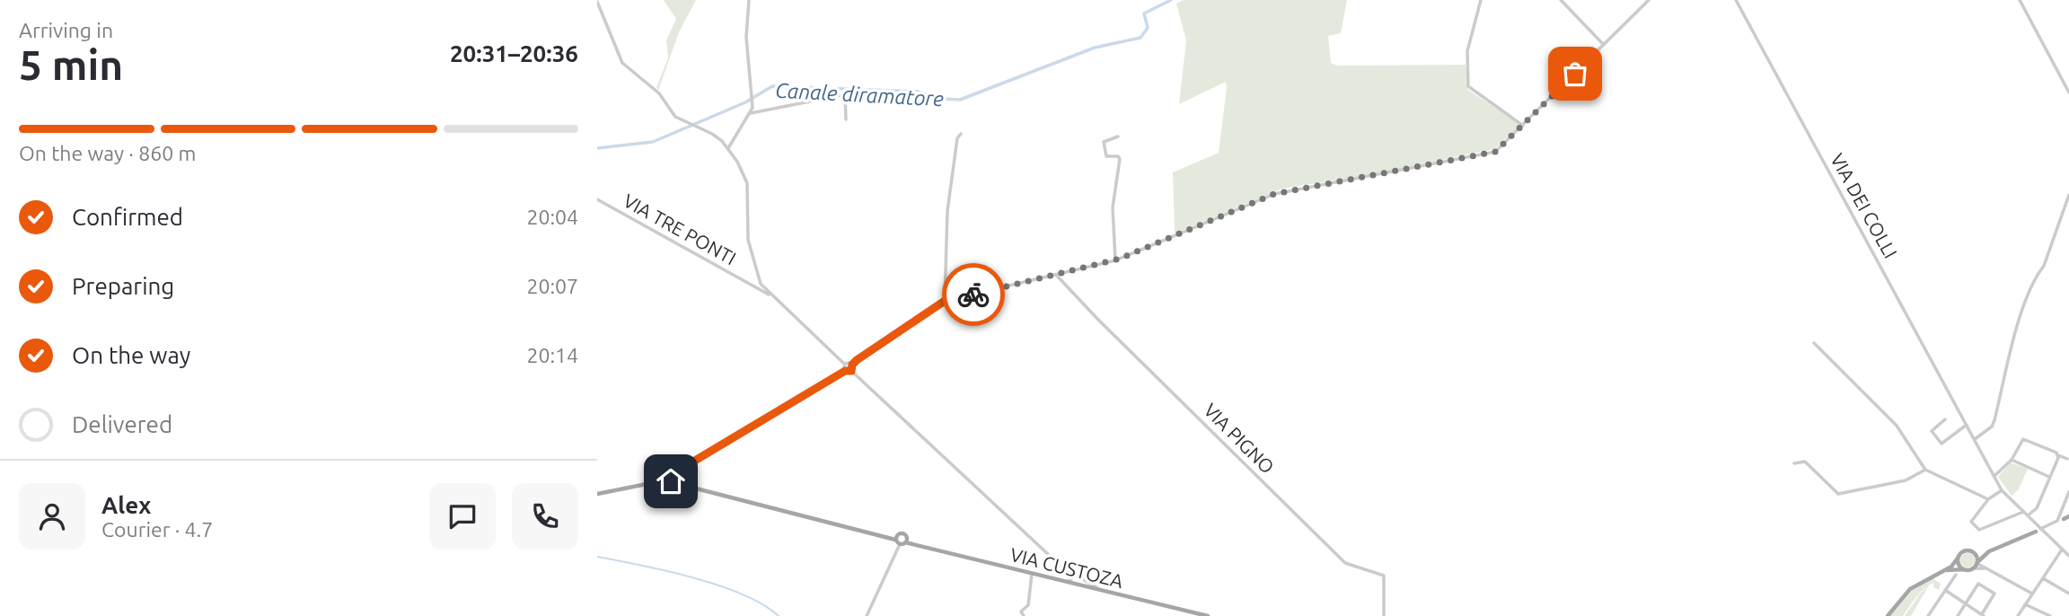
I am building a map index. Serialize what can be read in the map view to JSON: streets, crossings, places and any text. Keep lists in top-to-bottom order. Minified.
{"streets":{"main road":["VIA CUSTOZA"],"street":["VIA DEI COLLI","VIA TRE PONTI","VIA PIGNO"]},"water":["Canale diramatore"],"page":{"heading":["5 min","Arriving in","20:31–20:36"],"panel":["Alex","Courier · 4.7"],"bar":"On the way · 860 m","list":[["Confirmed","20:04"],["Preparing","20:07"],["On the way","20:14"],"Delivered"]}}
